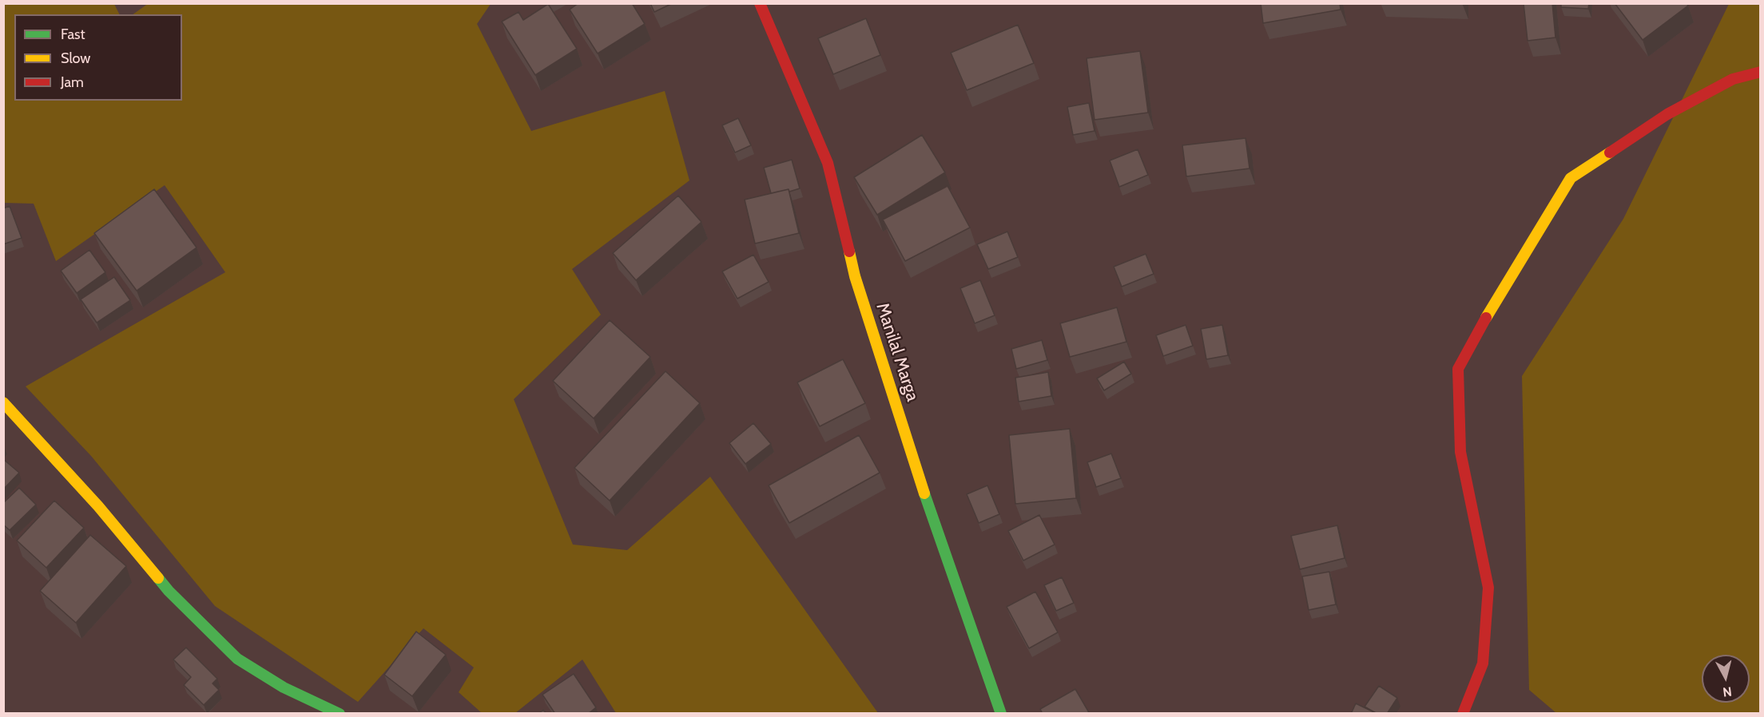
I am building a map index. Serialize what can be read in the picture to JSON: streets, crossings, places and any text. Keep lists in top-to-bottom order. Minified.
{"streets":{"street":["Manilal Marga"]},"legend":["Fast","Slow","Jam"],"north":"bottom"}
